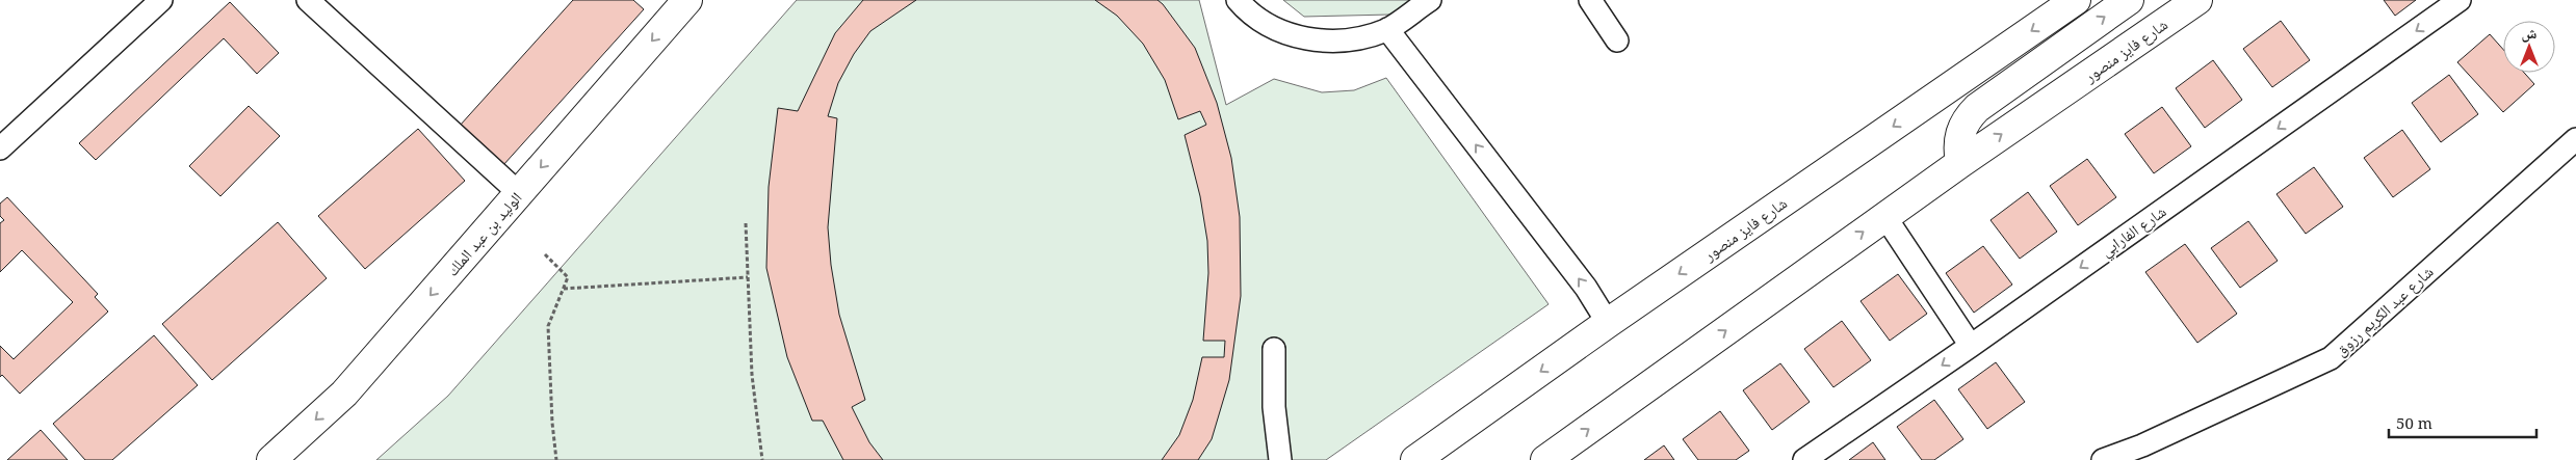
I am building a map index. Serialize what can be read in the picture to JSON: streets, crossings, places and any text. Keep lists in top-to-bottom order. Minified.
{"streets":{"main road":["شارع فايز منصور","الوليد بن عبد الملك"],"street":["شارع الفارابي","شارع عبد الكريم رزوق"]},"one_way":["شارع الفارابي","الوليد بن عبد الملك"],"scale_bar":"50 m","north":"top"}
